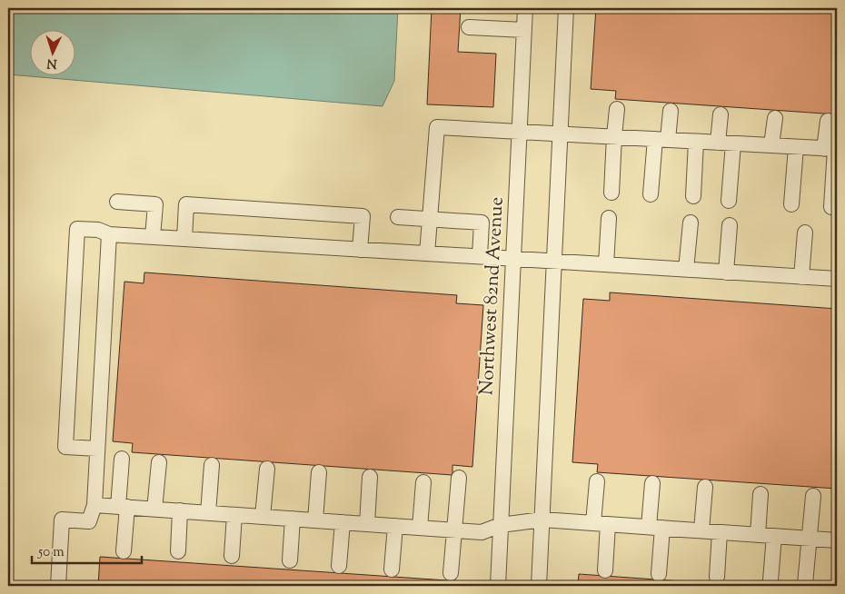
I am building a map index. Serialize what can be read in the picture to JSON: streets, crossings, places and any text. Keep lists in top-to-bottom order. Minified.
{"streets":{"street":["Northwest 82nd Avenue"]},"scale_bar":"50 m","north":"bottom"}
